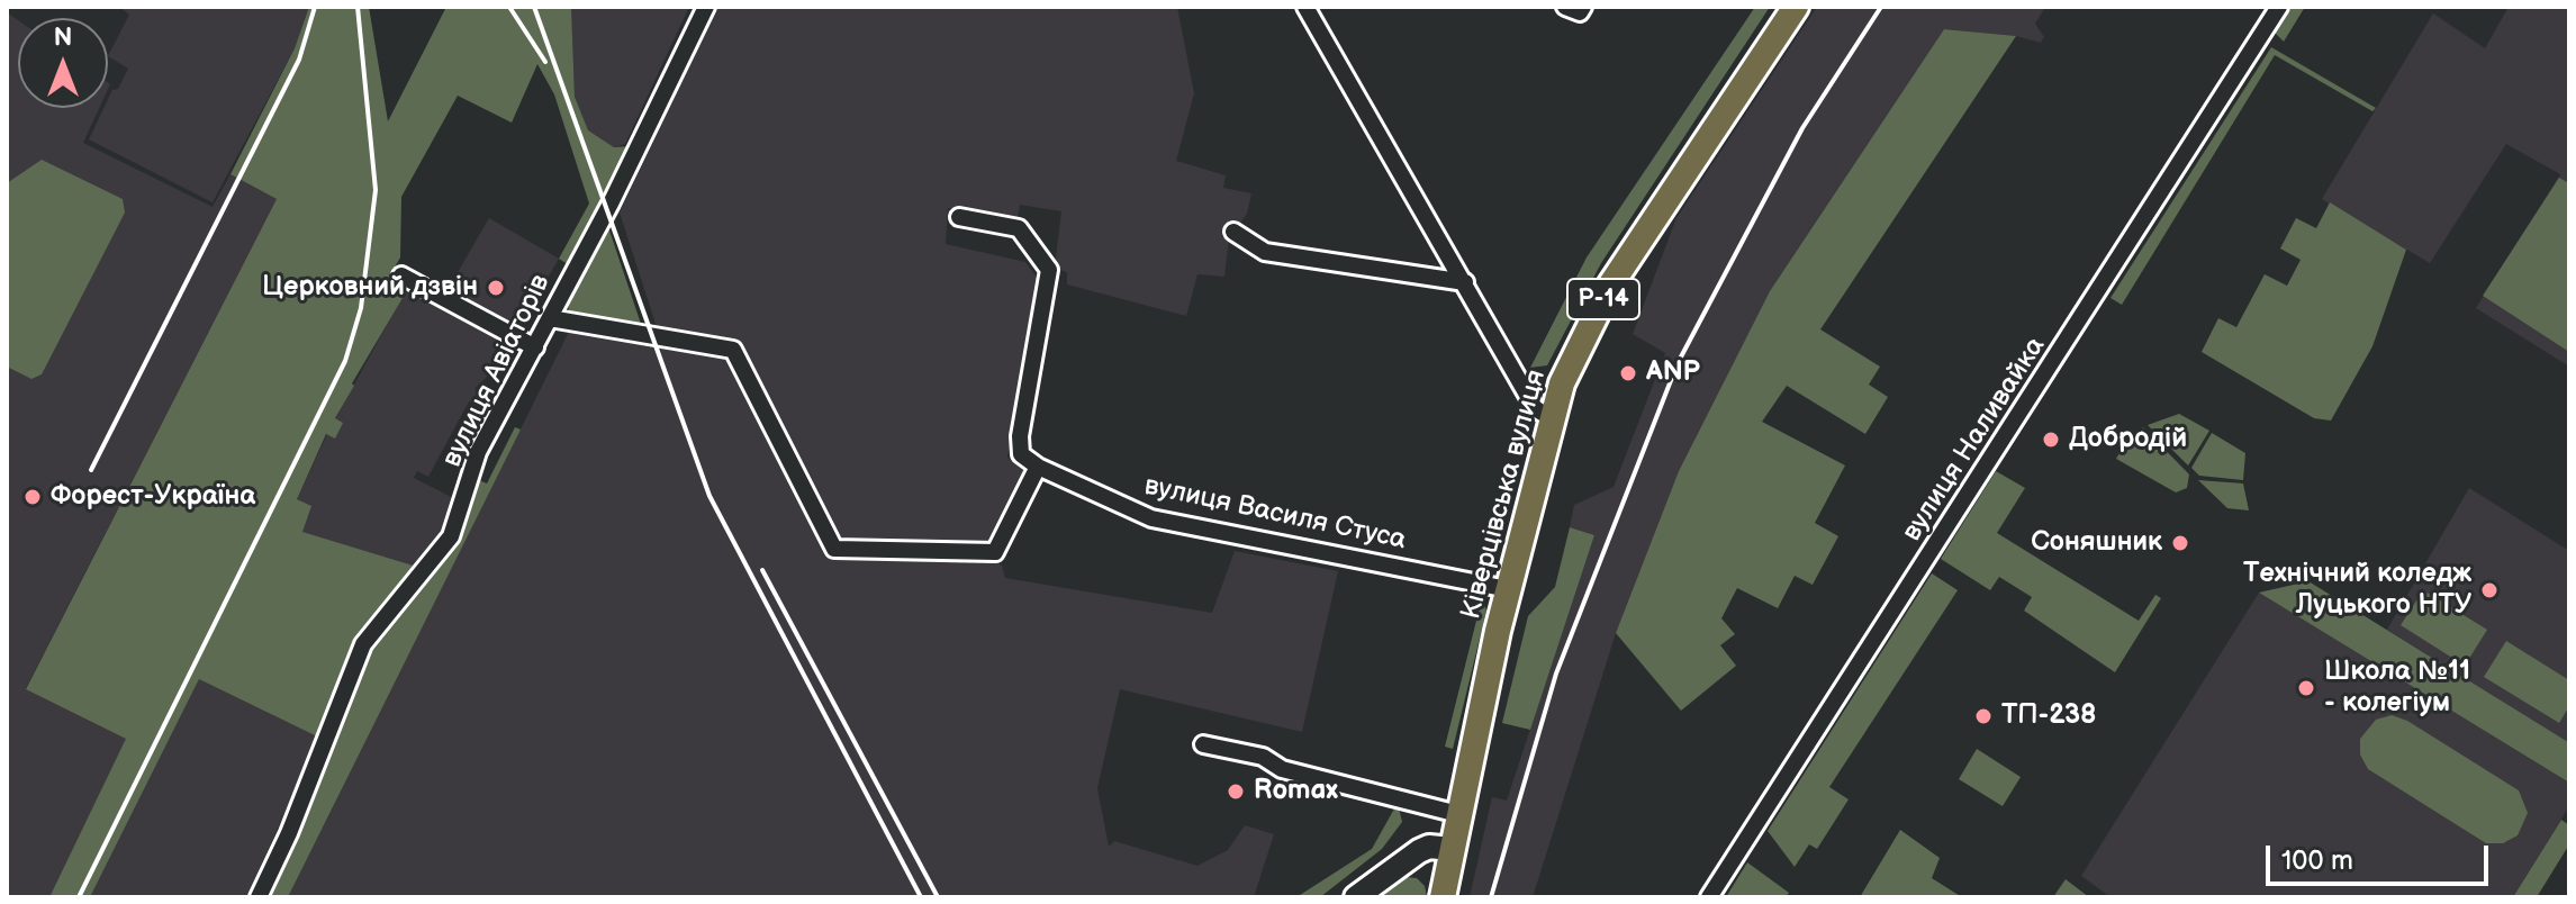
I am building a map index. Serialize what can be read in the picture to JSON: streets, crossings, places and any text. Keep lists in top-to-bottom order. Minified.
{"streets":{"main road":["Р-14","Ківерцівська вулиця"],"street":["вулиця Авіаторів","вулиця Наливайка","вулиця Василя Стуса"]},"crossings":[["Ківерцівська вулиця","вулиця Василя Стуса"]],"places":["Церковний дзвін","ANP","Добродій","Форест-Україна","Соняшник","Технічний коледж Луцького НТУ","Школа №11 - колегіум","ТП-238","Romax"],"scale_bar":"100 m","north":"top"}
